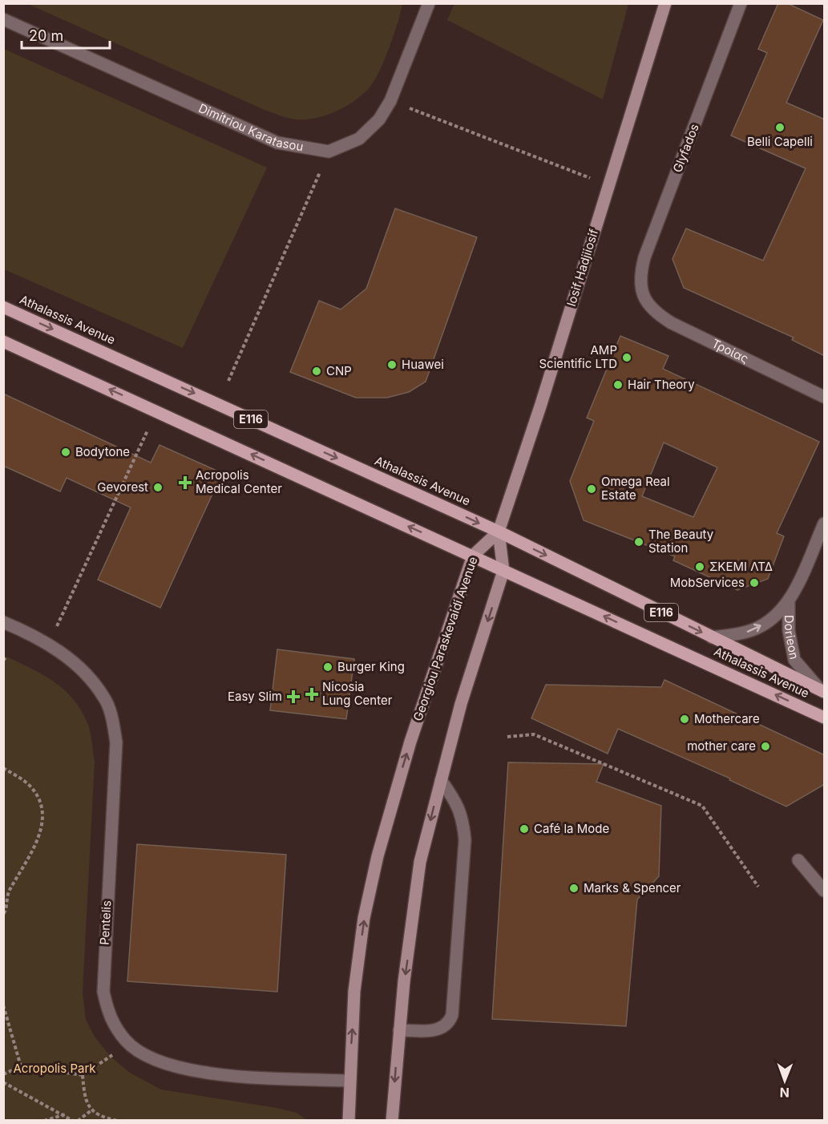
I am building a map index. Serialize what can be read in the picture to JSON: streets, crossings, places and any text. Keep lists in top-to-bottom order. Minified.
{"streets":{"main road":["Iosif Hadjiiosif","Athalassis Avenue","E116","Georgiou Paraskevaidi Avenue"],"street":["Dimitriou Karatasou","Glyfados","Τροίας","Dorieon","Pentelis"]},"crossings":[["Glyfados","Τροίας"],["Iosif Hadjiiosif","Athalassis Avenue"],["Iosif Hadjiiosif","Georgiou Paraskevaidi Avenue"],["Athalassis Avenue","Dorieon"],["Athalassis Avenue","Georgiou Paraskevaidi Avenue"],["Georgiou Paraskevaidi Avenue","Pentelis"]],"parks":["Acropolis Park"],"places":{"other":["Belli Capelli","AMP Scientific LTD","Huawei","CNP","Hair Theory","Bodytone","Gevorest","Omega Real Estate","The Beauty Station","ΣΚΕΜΙ ΛΤΔ","MobServices","Burger King","Mothercare","mother care","Café la Mode","Marks & Spencer"],"health":["Acropolis Medical Center","Nicosia Lung Center","Easy Slim"]},"scale_bar":"20 m","north":"bottom"}
